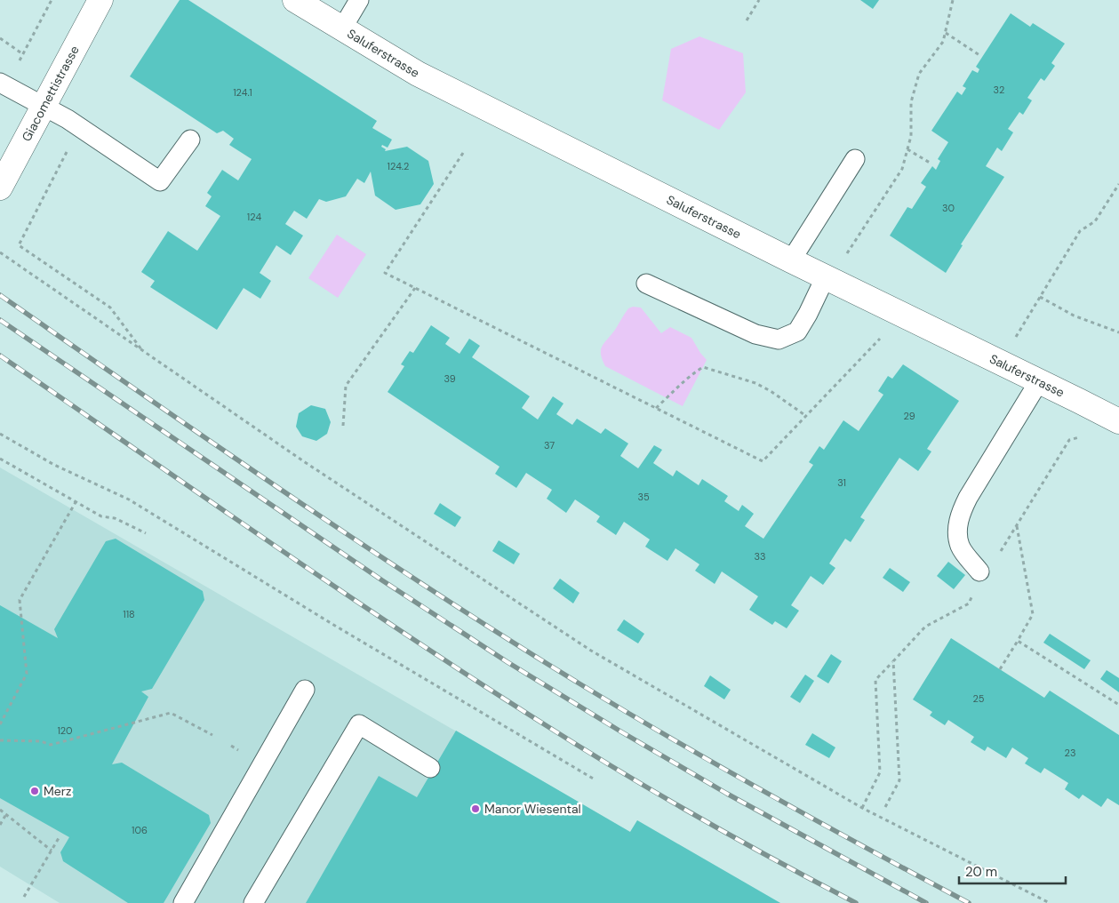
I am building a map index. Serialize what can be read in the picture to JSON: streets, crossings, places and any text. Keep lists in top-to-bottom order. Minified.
{"streets":{"street":["Saluferstrasse","Giacomettistrasse"]},"places":["Merz","Manor Wiesental"],"house_numbers":["32","124.1","124.2","30","124","39","29","37","31","35","33","118","25","120","23","106"],"scale_bar":"20 m"}
